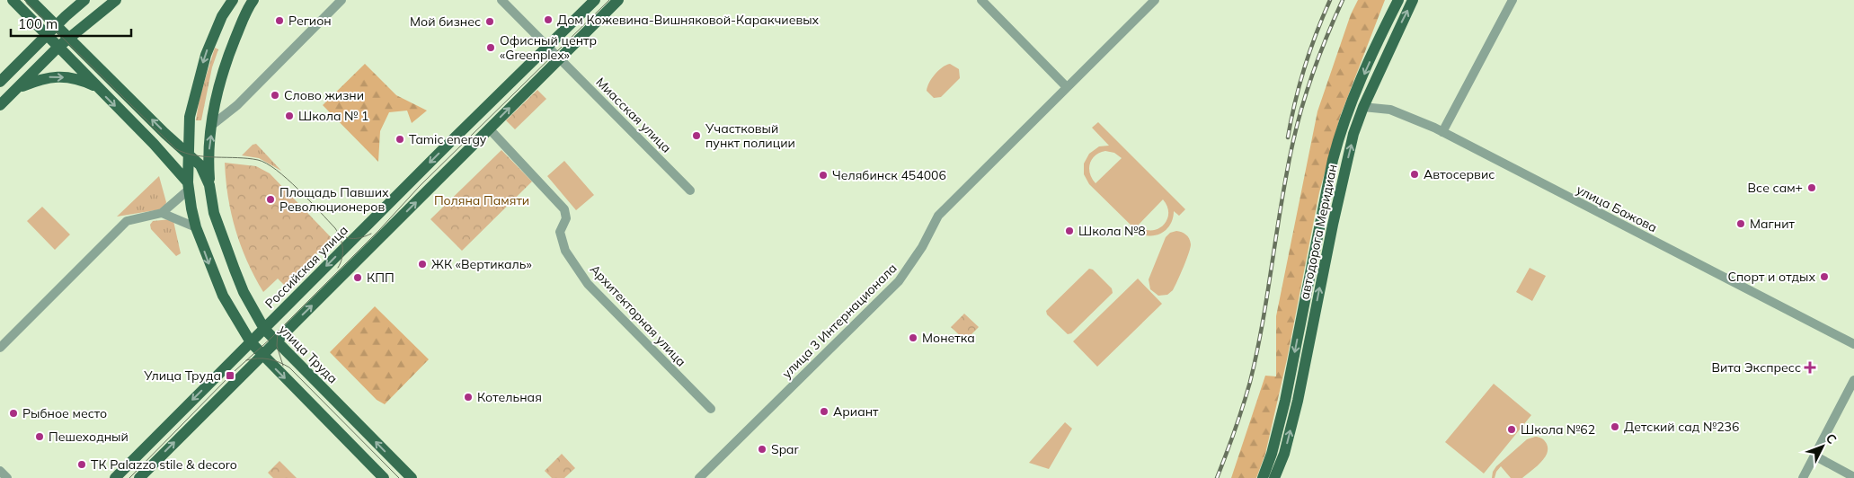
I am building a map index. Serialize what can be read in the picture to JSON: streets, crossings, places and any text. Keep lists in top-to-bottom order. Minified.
{"streets":{"main road":["автодорога Меридиан","Российская улица","улица Труда"],"street":["Миасская улица","улица Бажова","Архитекторная улица","улица 3 Интернационала"]},"crossings":[["Миасская улица","Российская улица"],["улица Бажова","автодорога Меридиан"],["Российская улица","улица Труда"]],"parks":["Поляна Памяти"],"places":{"other":["Дом Кожевина-Вишняковой-Каракчиевых","Регион","Мой бизнес","Офисный центр «Greenplex»","Слово жизни","Школа № 1","Участковый пункт полиции","Tamic energy","Автосервис","Челябинск 454006","Все сам+","Площадь Павших Революционеров","Магнит","Школа №8","ЖК «Вертикаль»","Спорт и отдых","КПП","Монетка","Котельная","Ариант","Рыбное место","Детский сад №236","Школа №62","Пешеходный","Spar","ТК Palazzo stile & decoro"],"health":["Вита Экспресс"],"transit":["Улица Труда"]},"scale_bar":"100 m","north":"top right"}
